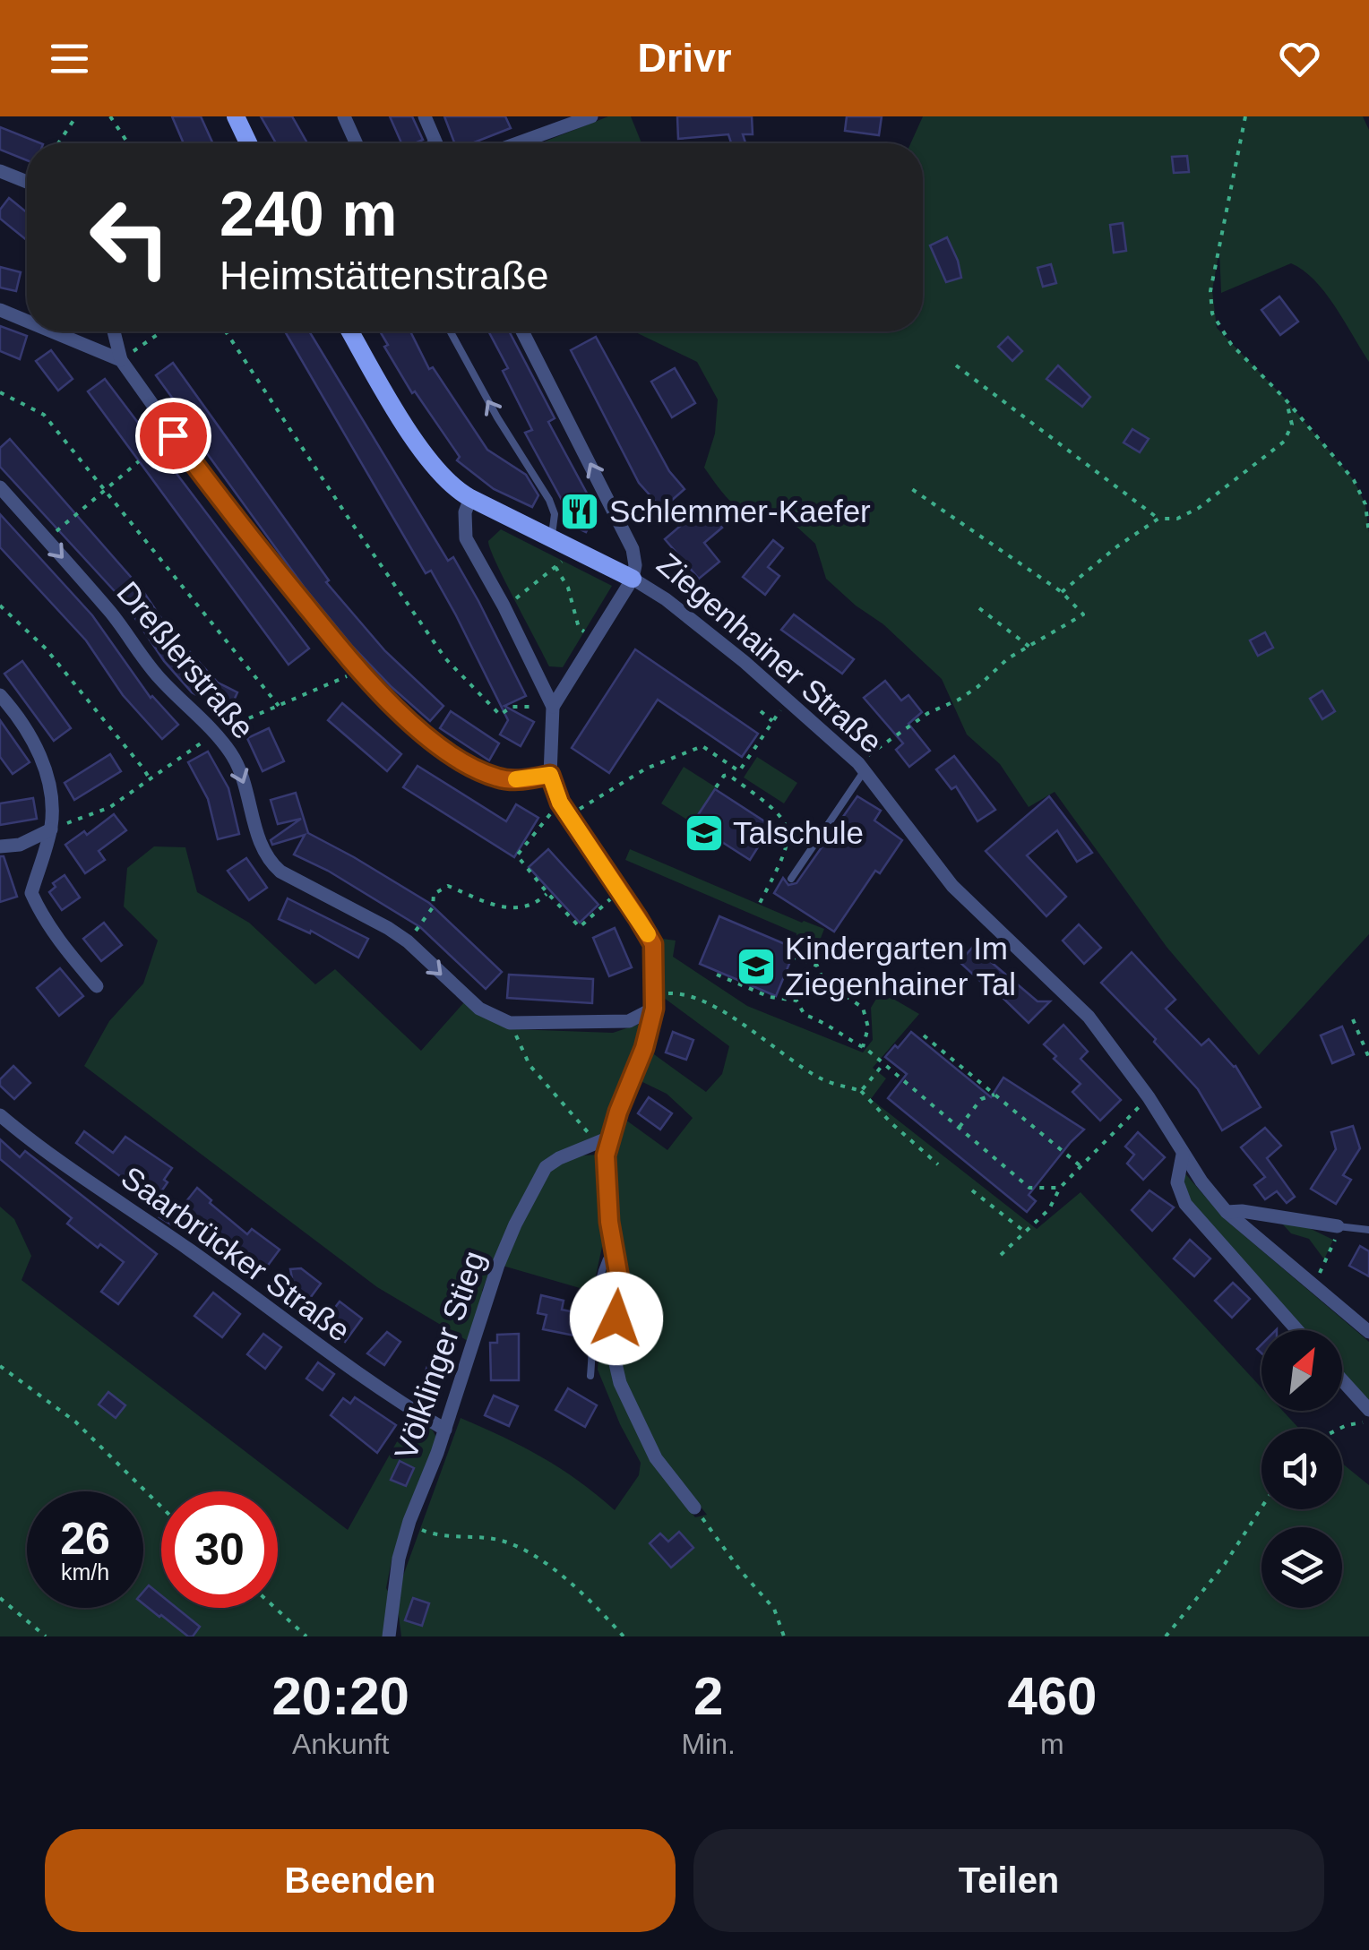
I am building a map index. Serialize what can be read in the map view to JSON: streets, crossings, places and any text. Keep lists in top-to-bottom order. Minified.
{"streets":{"street":["Ziegenhainer Straße","Dreßlerstraße","Saarbrücker Straße","Völklinger Stieg"]},"crossings":[["Saarbrücker Straße","Völklinger Stieg"]],"one_way":["Dreßlerstraße"],"places":{"restaurant":["Schlemmer-Kaefer"],"school or university":["Talschule","Kindergarten Im Ziegenhainer Tal"]},"north":"top right","page":{"header":"Drivr","turn":["240 m","Heimstättenstraße"],"speed":"26 km/h","limit":"30","eta":["20:20","Ankunft","2","Min.","460","m"],"buttons":["Beenden","Teilen"]}}
